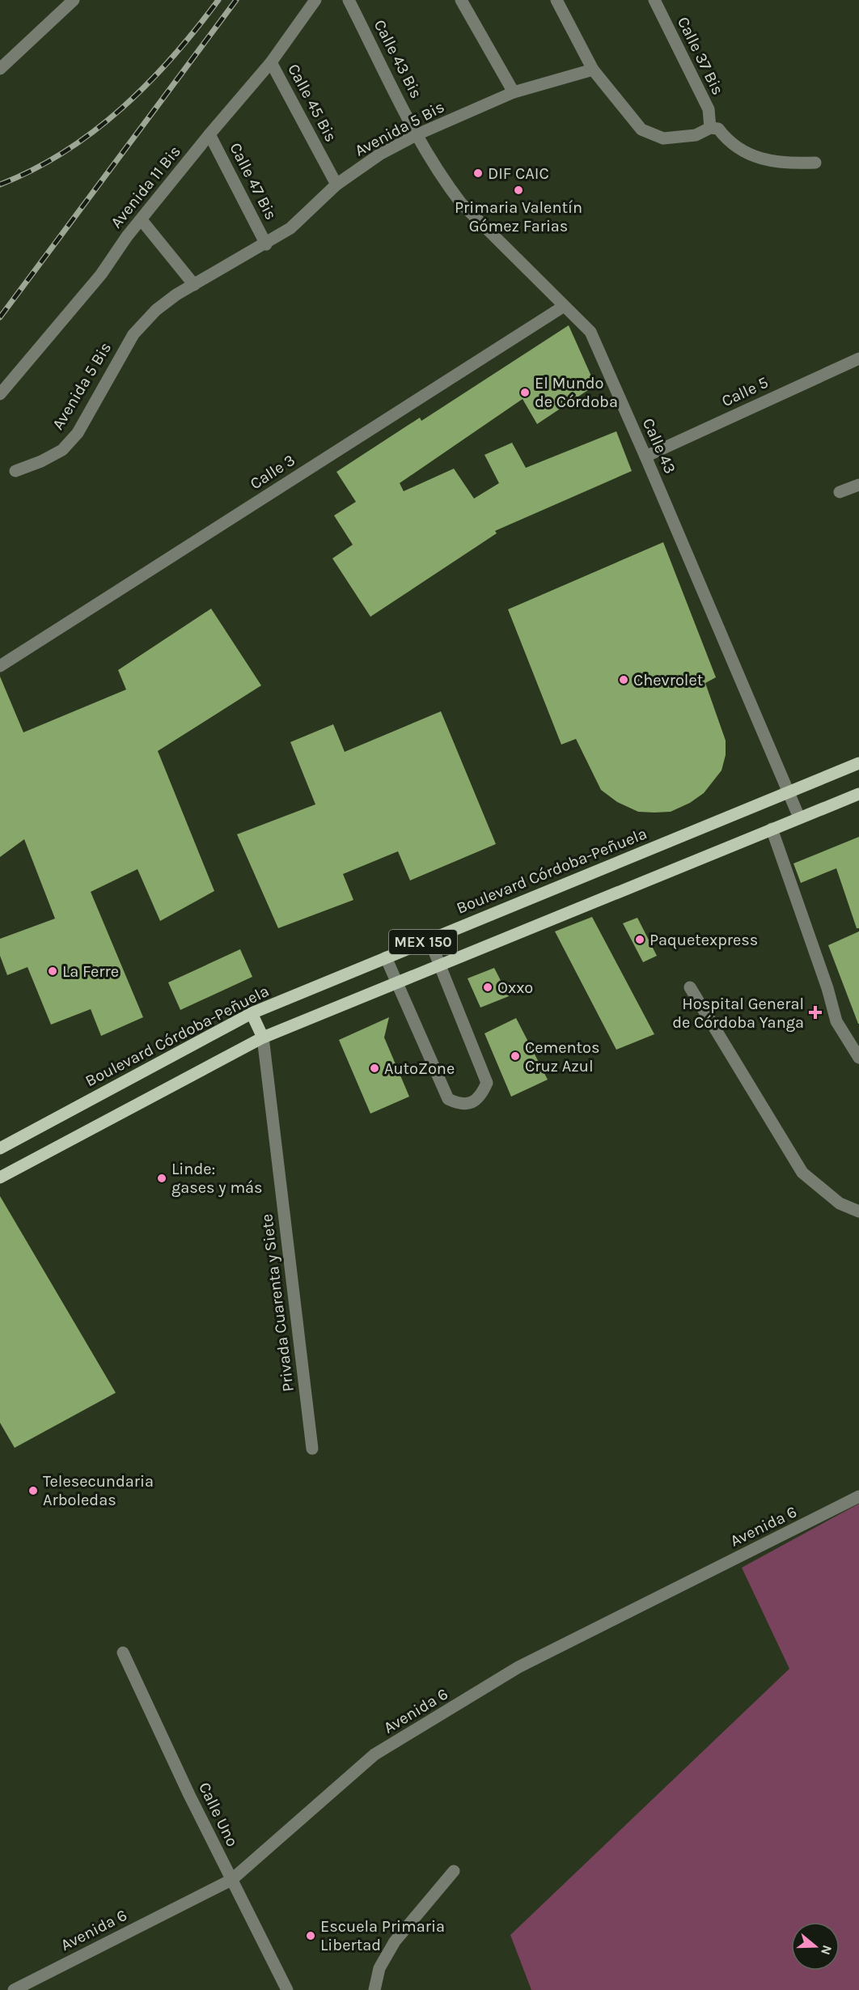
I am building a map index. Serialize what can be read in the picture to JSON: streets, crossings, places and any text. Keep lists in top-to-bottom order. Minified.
{"streets":{"main road":["Boulevard Córdoba-Peñuela","MEX 150"],"street":["Calle 37 Bis","Calle 43 Bis","Calle 45 Bis","Avenida 5 Bis","Calle 47 Bis","Avenida 11 Bis","Calle 5","Calle 43","Calle 3","Privada Cuarenta y Siete","Avenida 6","Calle Uno"]},"crossings":[["Calle 43 Bis","Avenida 5 Bis"],["Calle 43 Bis","Calle 43"],["Calle 45 Bis","Avenida 5 Bis"],["Calle 45 Bis","Avenida 11 Bis"],["Avenida 5 Bis","Calle 47 Bis"],["Avenida 5 Bis","Calle 43"],["Calle 47 Bis","Avenida 11 Bis"],["Calle 5","Calle 43"],["Calle 43","Calle 3"],["Calle 43","Boulevard Córdoba-Peñuela"],["Calle 43","MEX 150"],["MEX 150","Privada Cuarenta y Siete"],["Avenida 6","Calle Uno"]],"places":{"other":["DIF CAIC","Primaria Valentín Gómez Farias","El Mundo de Córdoba","Chevrolet","Paquetexpress","La Ferre","Oxxo","Cementos Cruz Azul","AutoZone","Linde: gases y más","Telesecundaria Arboledas","Escuela Primaria Libertad"],"health":["Hospital General de Córdoba Yanga"]},"north":"right"}
